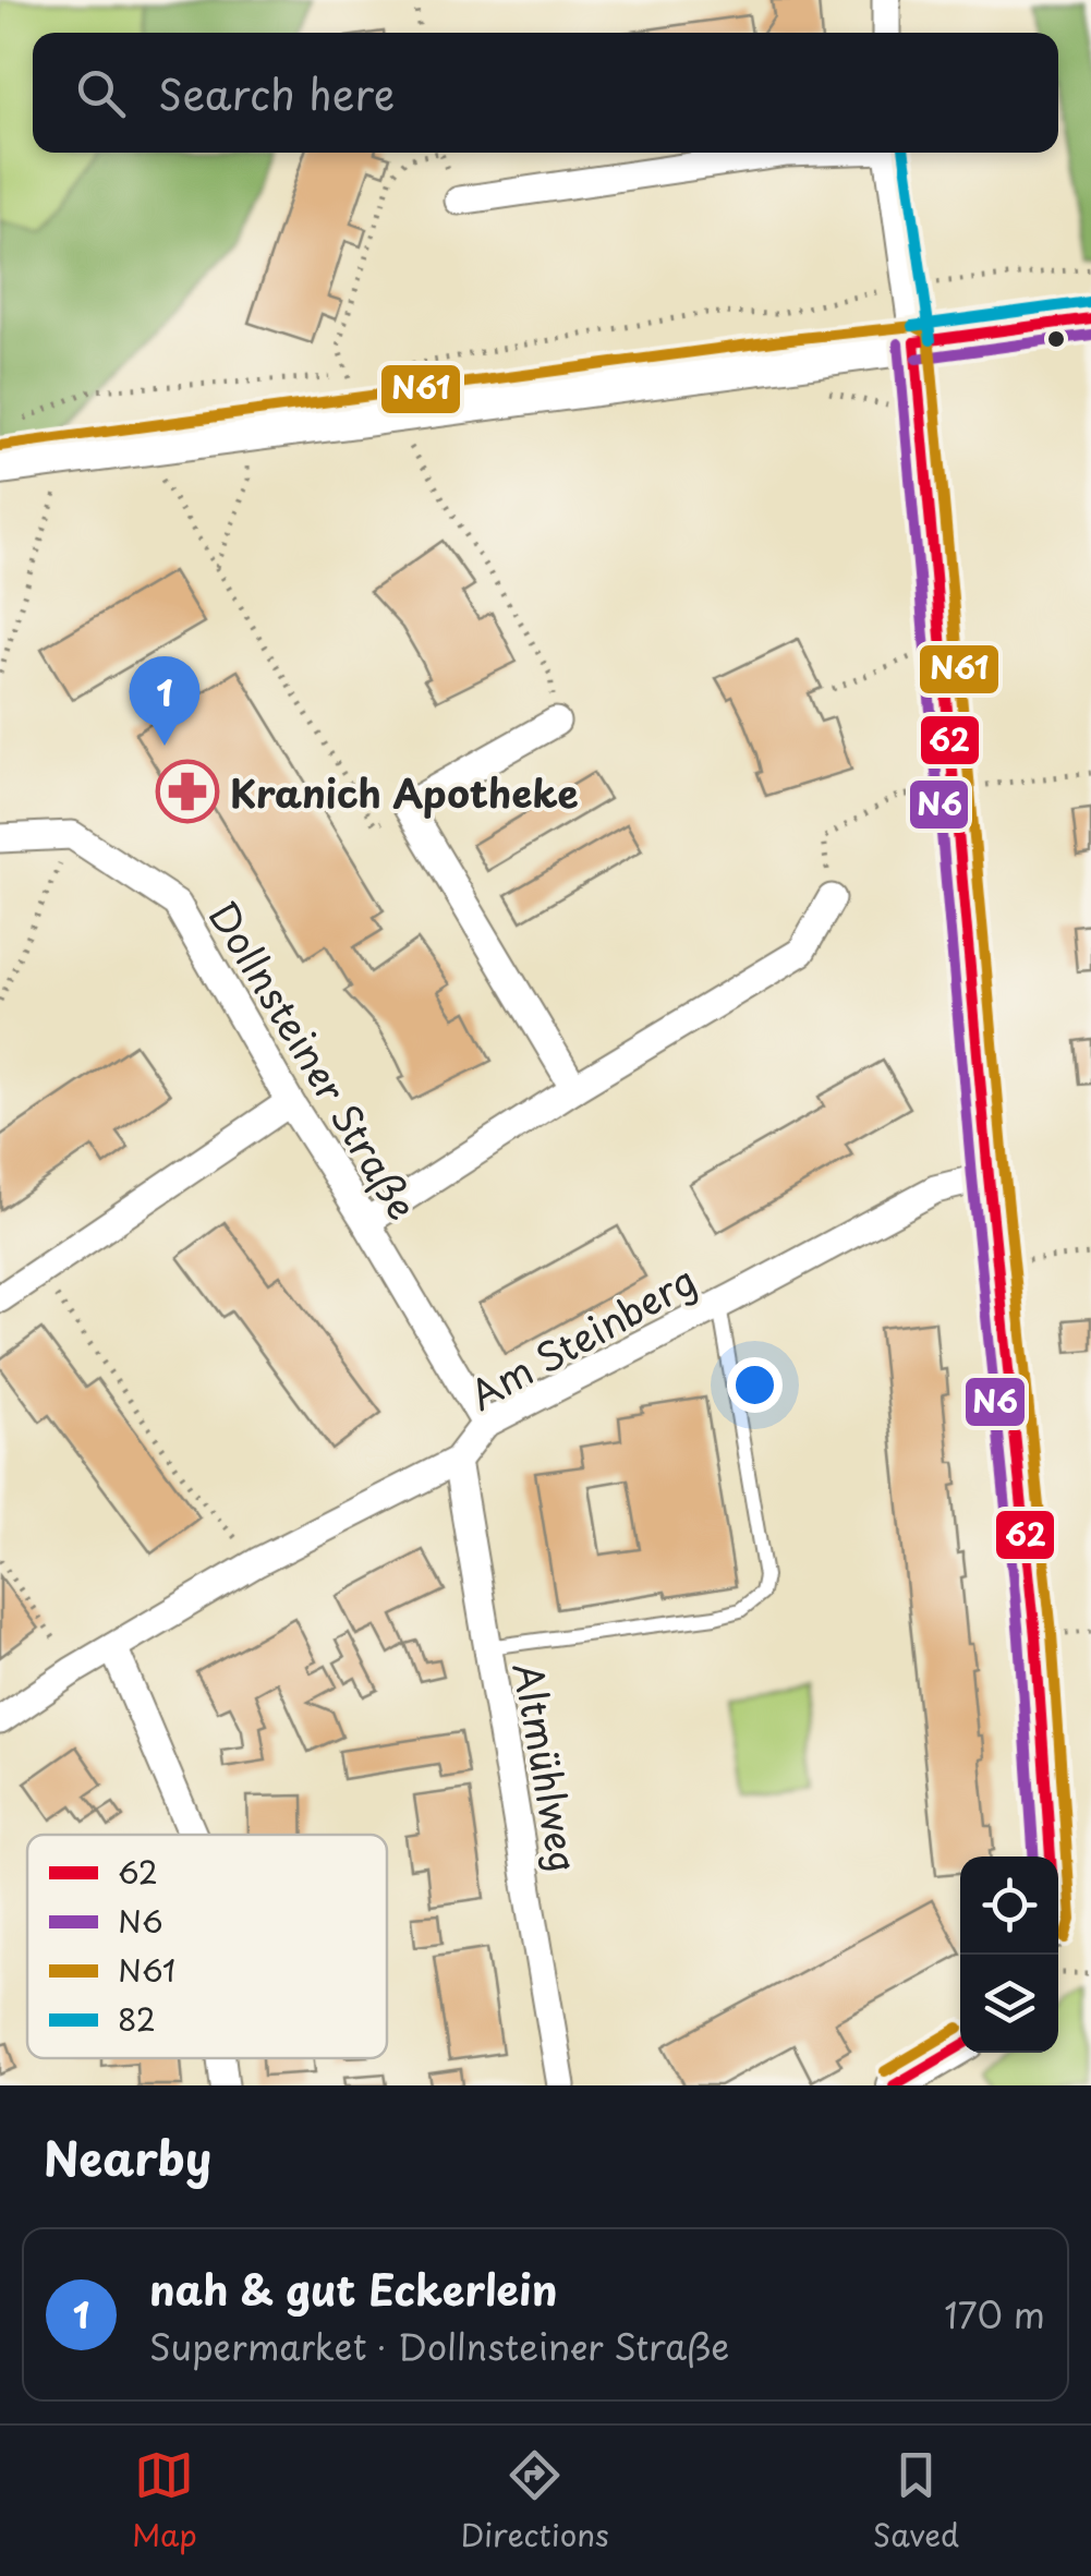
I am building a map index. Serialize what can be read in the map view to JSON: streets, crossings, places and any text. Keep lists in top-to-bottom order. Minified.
{"streets":{"street":["Dollnsteiner Straße","Am Steinberg","Altmühlweg"]},"crossings":[["Dollnsteiner Straße","Am Steinberg"],["Am Steinberg","Altmühlweg"]],"places":{"pharmacy":["Kranich Apotheke"]},"lines":["transit line 82","transit line 62","transit line N61","transit line N6"],"legend":["62","N6","N61","82"],"page":{"search":"Search here","pins":"1","heading":"Nearby","list":[{"mark":"1","name":"nah & gut Eckerlein","note":"Supermarket · Dollnsteiner Straße","value":"170 m"}],"nav":["Map","Directions","Saved"]}}
